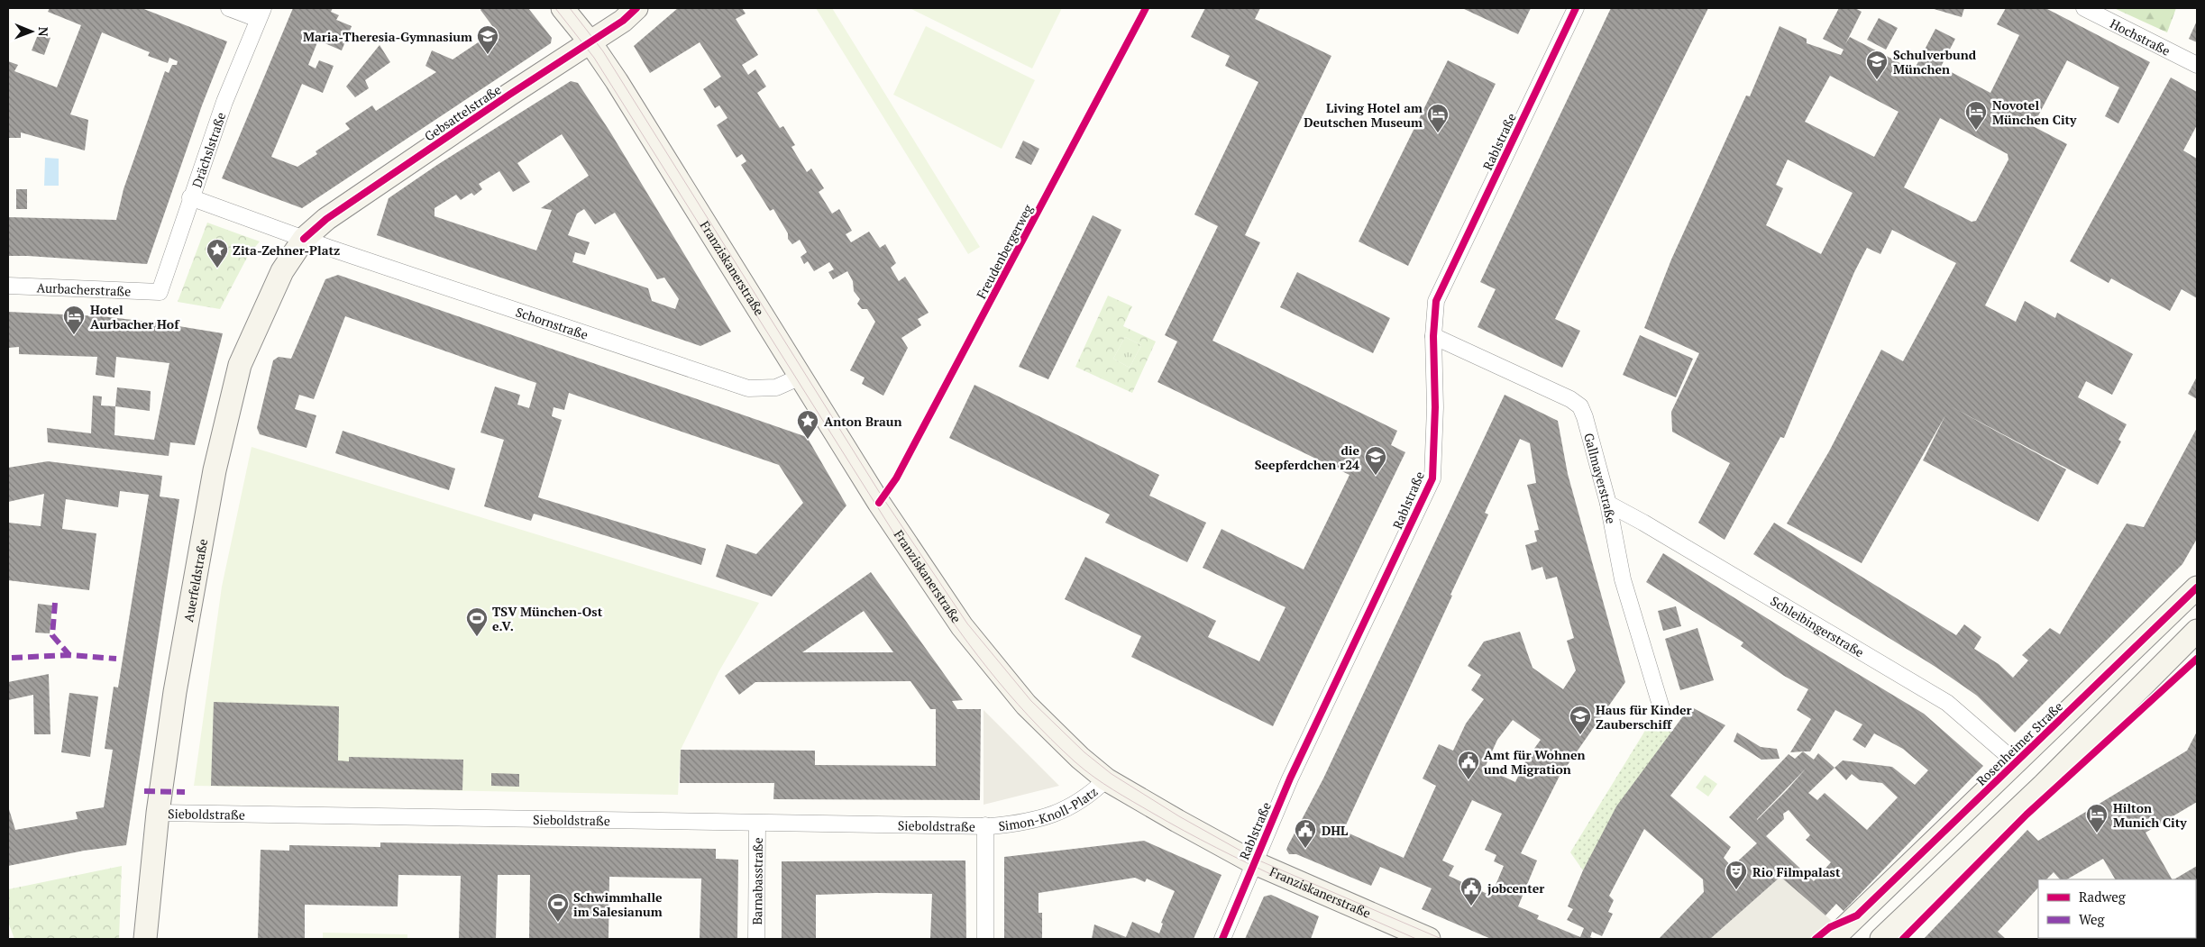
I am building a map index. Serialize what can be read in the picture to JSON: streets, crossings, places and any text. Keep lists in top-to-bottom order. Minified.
{"streets":{"main road":["Gebsattelstraße","Franziskanerstraße","Auerfeldstraße","Rosenheimer Straße"],"street":["Hochstraße","Rablstraße","Drächslstraße","Aurbacherstraße","Schornstraße","Gallmayerstraße","Schleibingerstraße","Simon-Knoll-Platz","Sieboldstraße","Barnabasstraße"],"cycle path":["Freudenbergerweg"]},"crossings":[["Gebsattelstraße","Franziskanerstraße"],["Gebsattelstraße","Schornstraße"],["Gebsattelstraße","Auerfeldstraße"],["Rablstraße","Franziskanerstraße"],["Rablstraße","Gallmayerstraße"],["Drächslstraße","Aurbacherstraße"],["Franziskanerstraße","Schornstraße"],["Franziskanerstraße","Simon-Knoll-Platz"],["Schornstraße","Auerfeldstraße"],["Gallmayerstraße","Schleibingerstraße"],["Auerfeldstraße","Sieboldstraße"],["Schleibingerstraße","Rosenheimer Straße"],["Simon-Knoll-Platz","Sieboldstraße"],["Sieboldstraße","Barnabasstraße"]],"places":{"school or university":["Maria-Theresia-Gymnasium","Schulverbund München","die Seepferdchen r24","Haus für Kinder Zauberschiff"],"hotel":["Novotel München City","Living Hotel am Deutschen Museum","Hotel Aurbacher Hof","Hilton Munich City"],"place":["Zita-Zehner-Platz","Anton Braun"],"sports":["TSV München-Ost e.V.","Schwimmhalle im Salesianum"],"public building":["Amt für Wohnen und Migration","DHL","jobcenter"],"theatre":["Rio Filmpalast"]},"legend":["Radweg","Weg"],"north":"right"}
